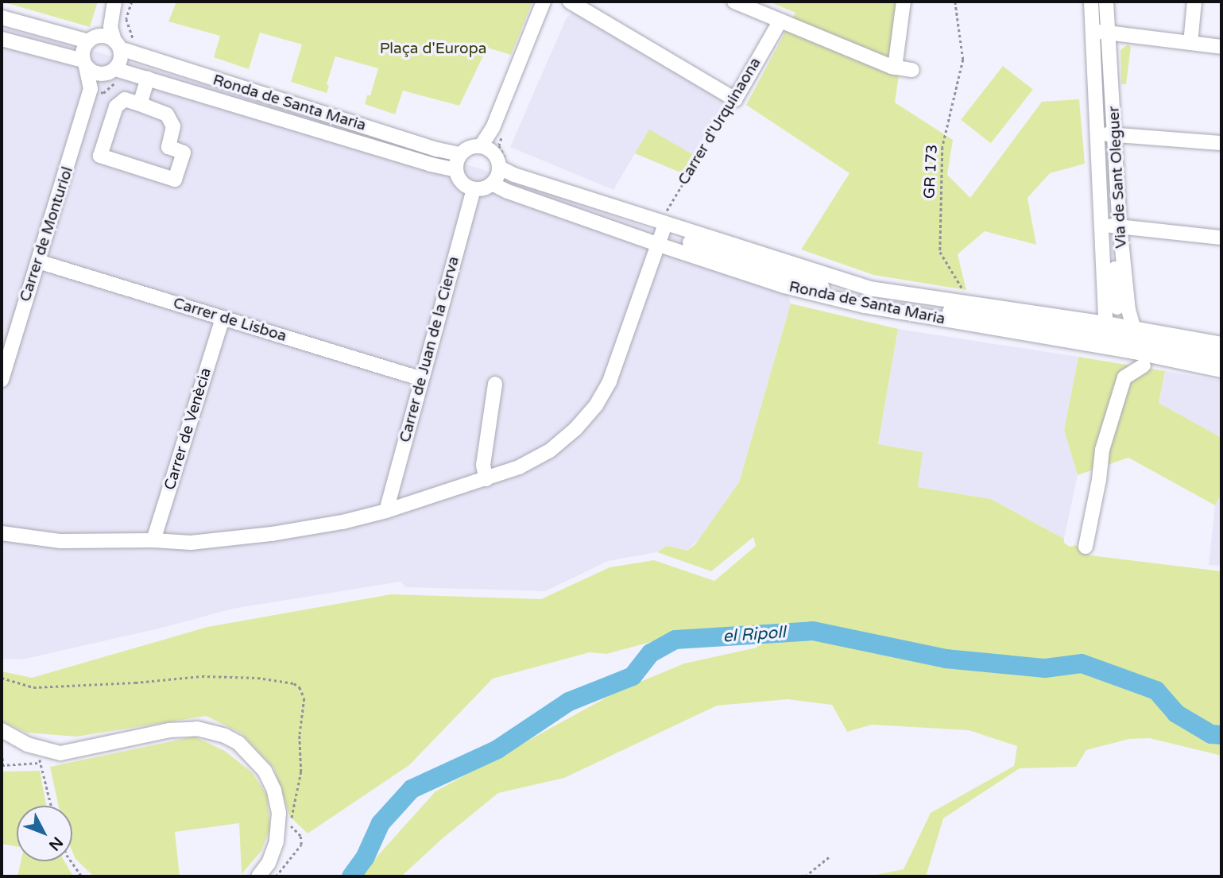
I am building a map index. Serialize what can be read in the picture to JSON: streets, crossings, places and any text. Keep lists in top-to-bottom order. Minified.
{"streets":{"street":["Ronda de Santa Maria","Carrer d'Urquinaona","Via de Sant Oleguer","Carrer de Monturiol","Carrer de Lisboa","Carrer de Juan de la Cierva","Carrer de Venècia"],"path":["GR 173"]},"crossings":[["Ronda de Santa Maria","Carrer d'Urquinaona"],["Ronda de Santa Maria","GR 173"],["Ronda de Santa Maria","Via de Sant Oleguer"],["Ronda de Santa Maria","Carrer de Monturiol"],["Ronda de Santa Maria","Carrer de Juan de la Cierva"],["Carrer de Monturiol","Carrer de Lisboa"],["Carrer de Lisboa","Carrer de Juan de la Cierva"],["Carrer de Lisboa","Carrer de Venècia"]],"water":["el Ripoll"],"parks":["Plaça d'Europa"],"north":"bottom right"}
